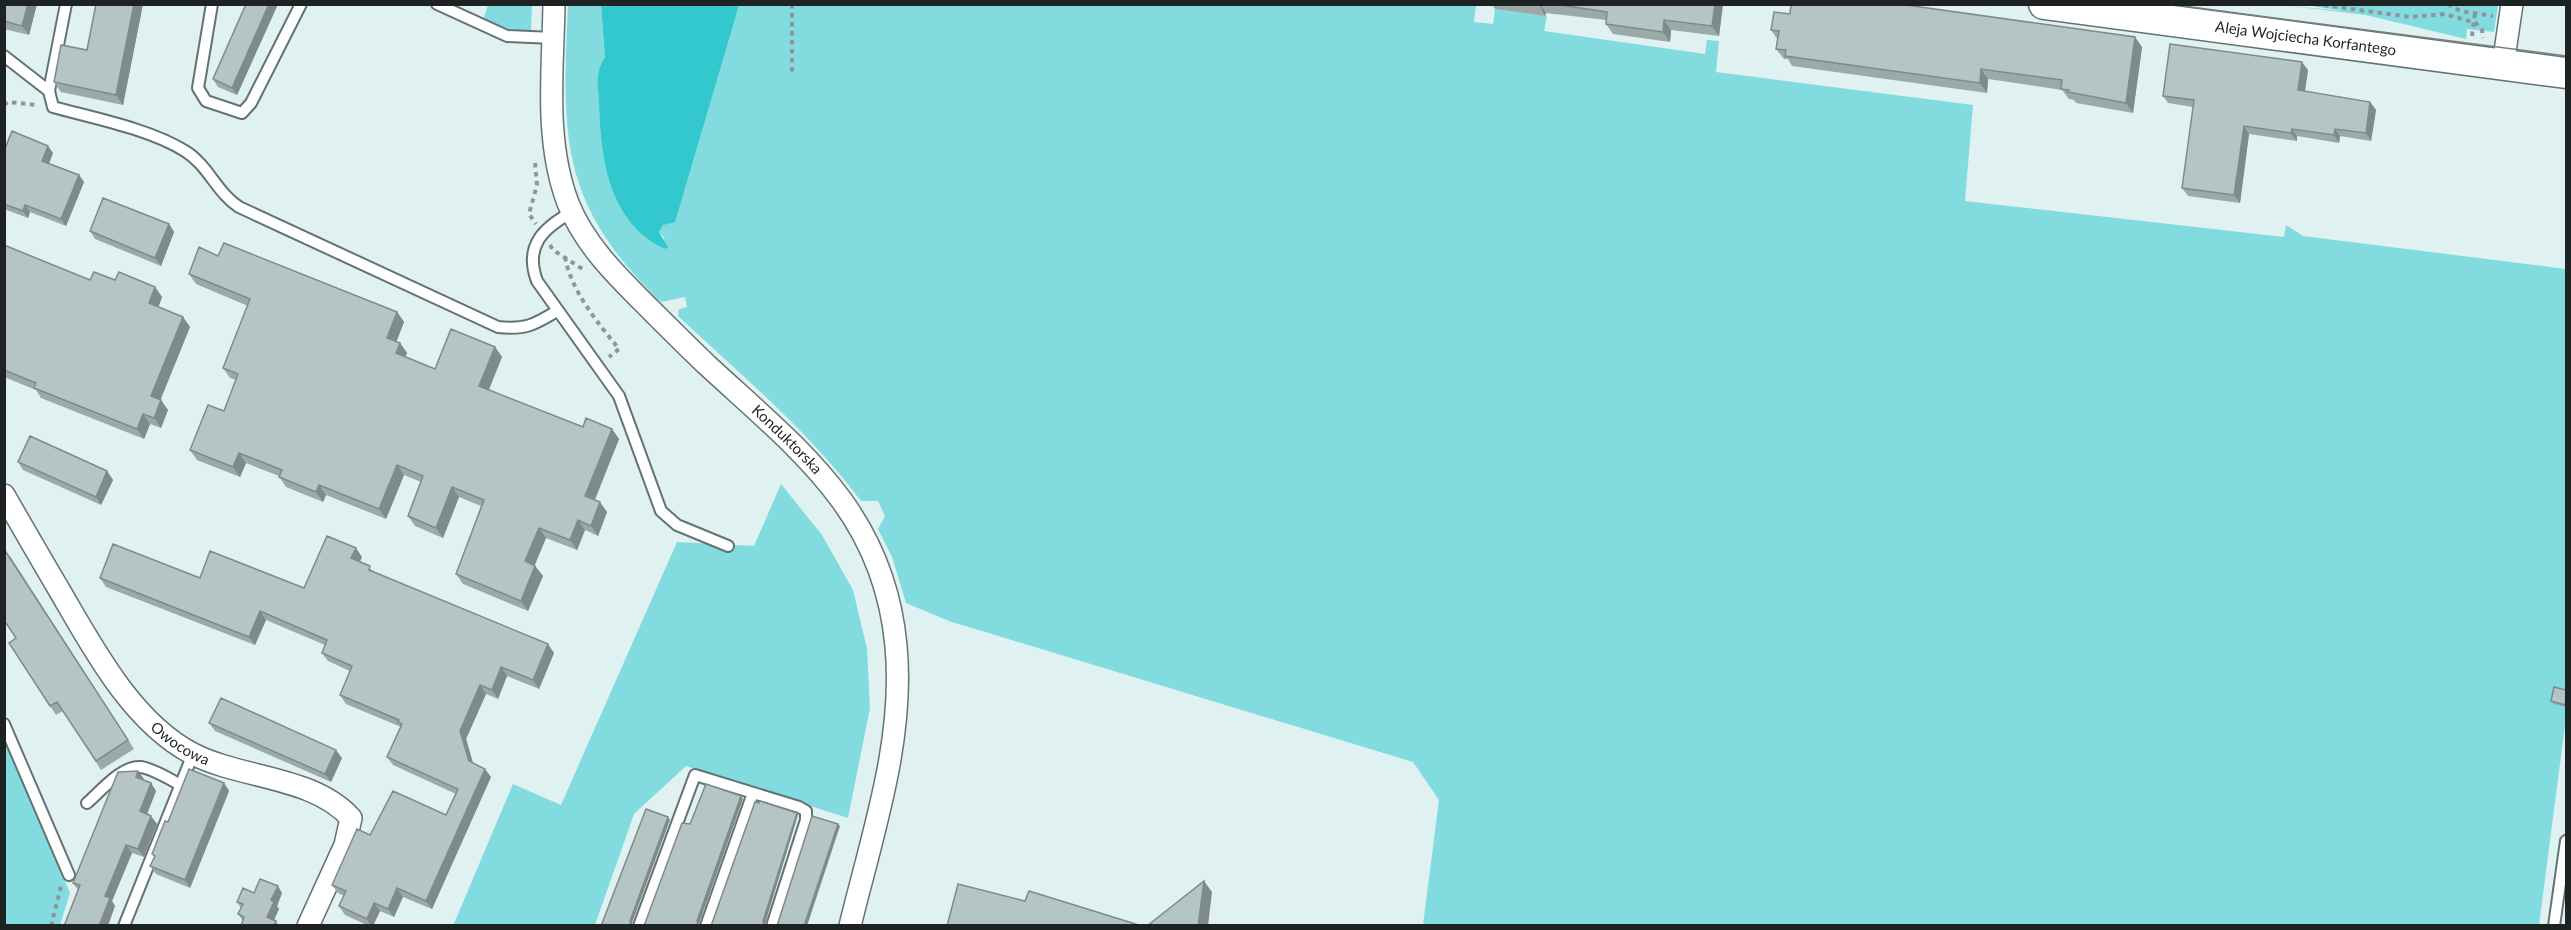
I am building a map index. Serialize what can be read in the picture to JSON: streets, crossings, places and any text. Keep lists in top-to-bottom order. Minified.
{"streets":{"main road":["Aleja Wojciecha Korfantego"],"street":["Konduktorska","Owocowa"]}}
